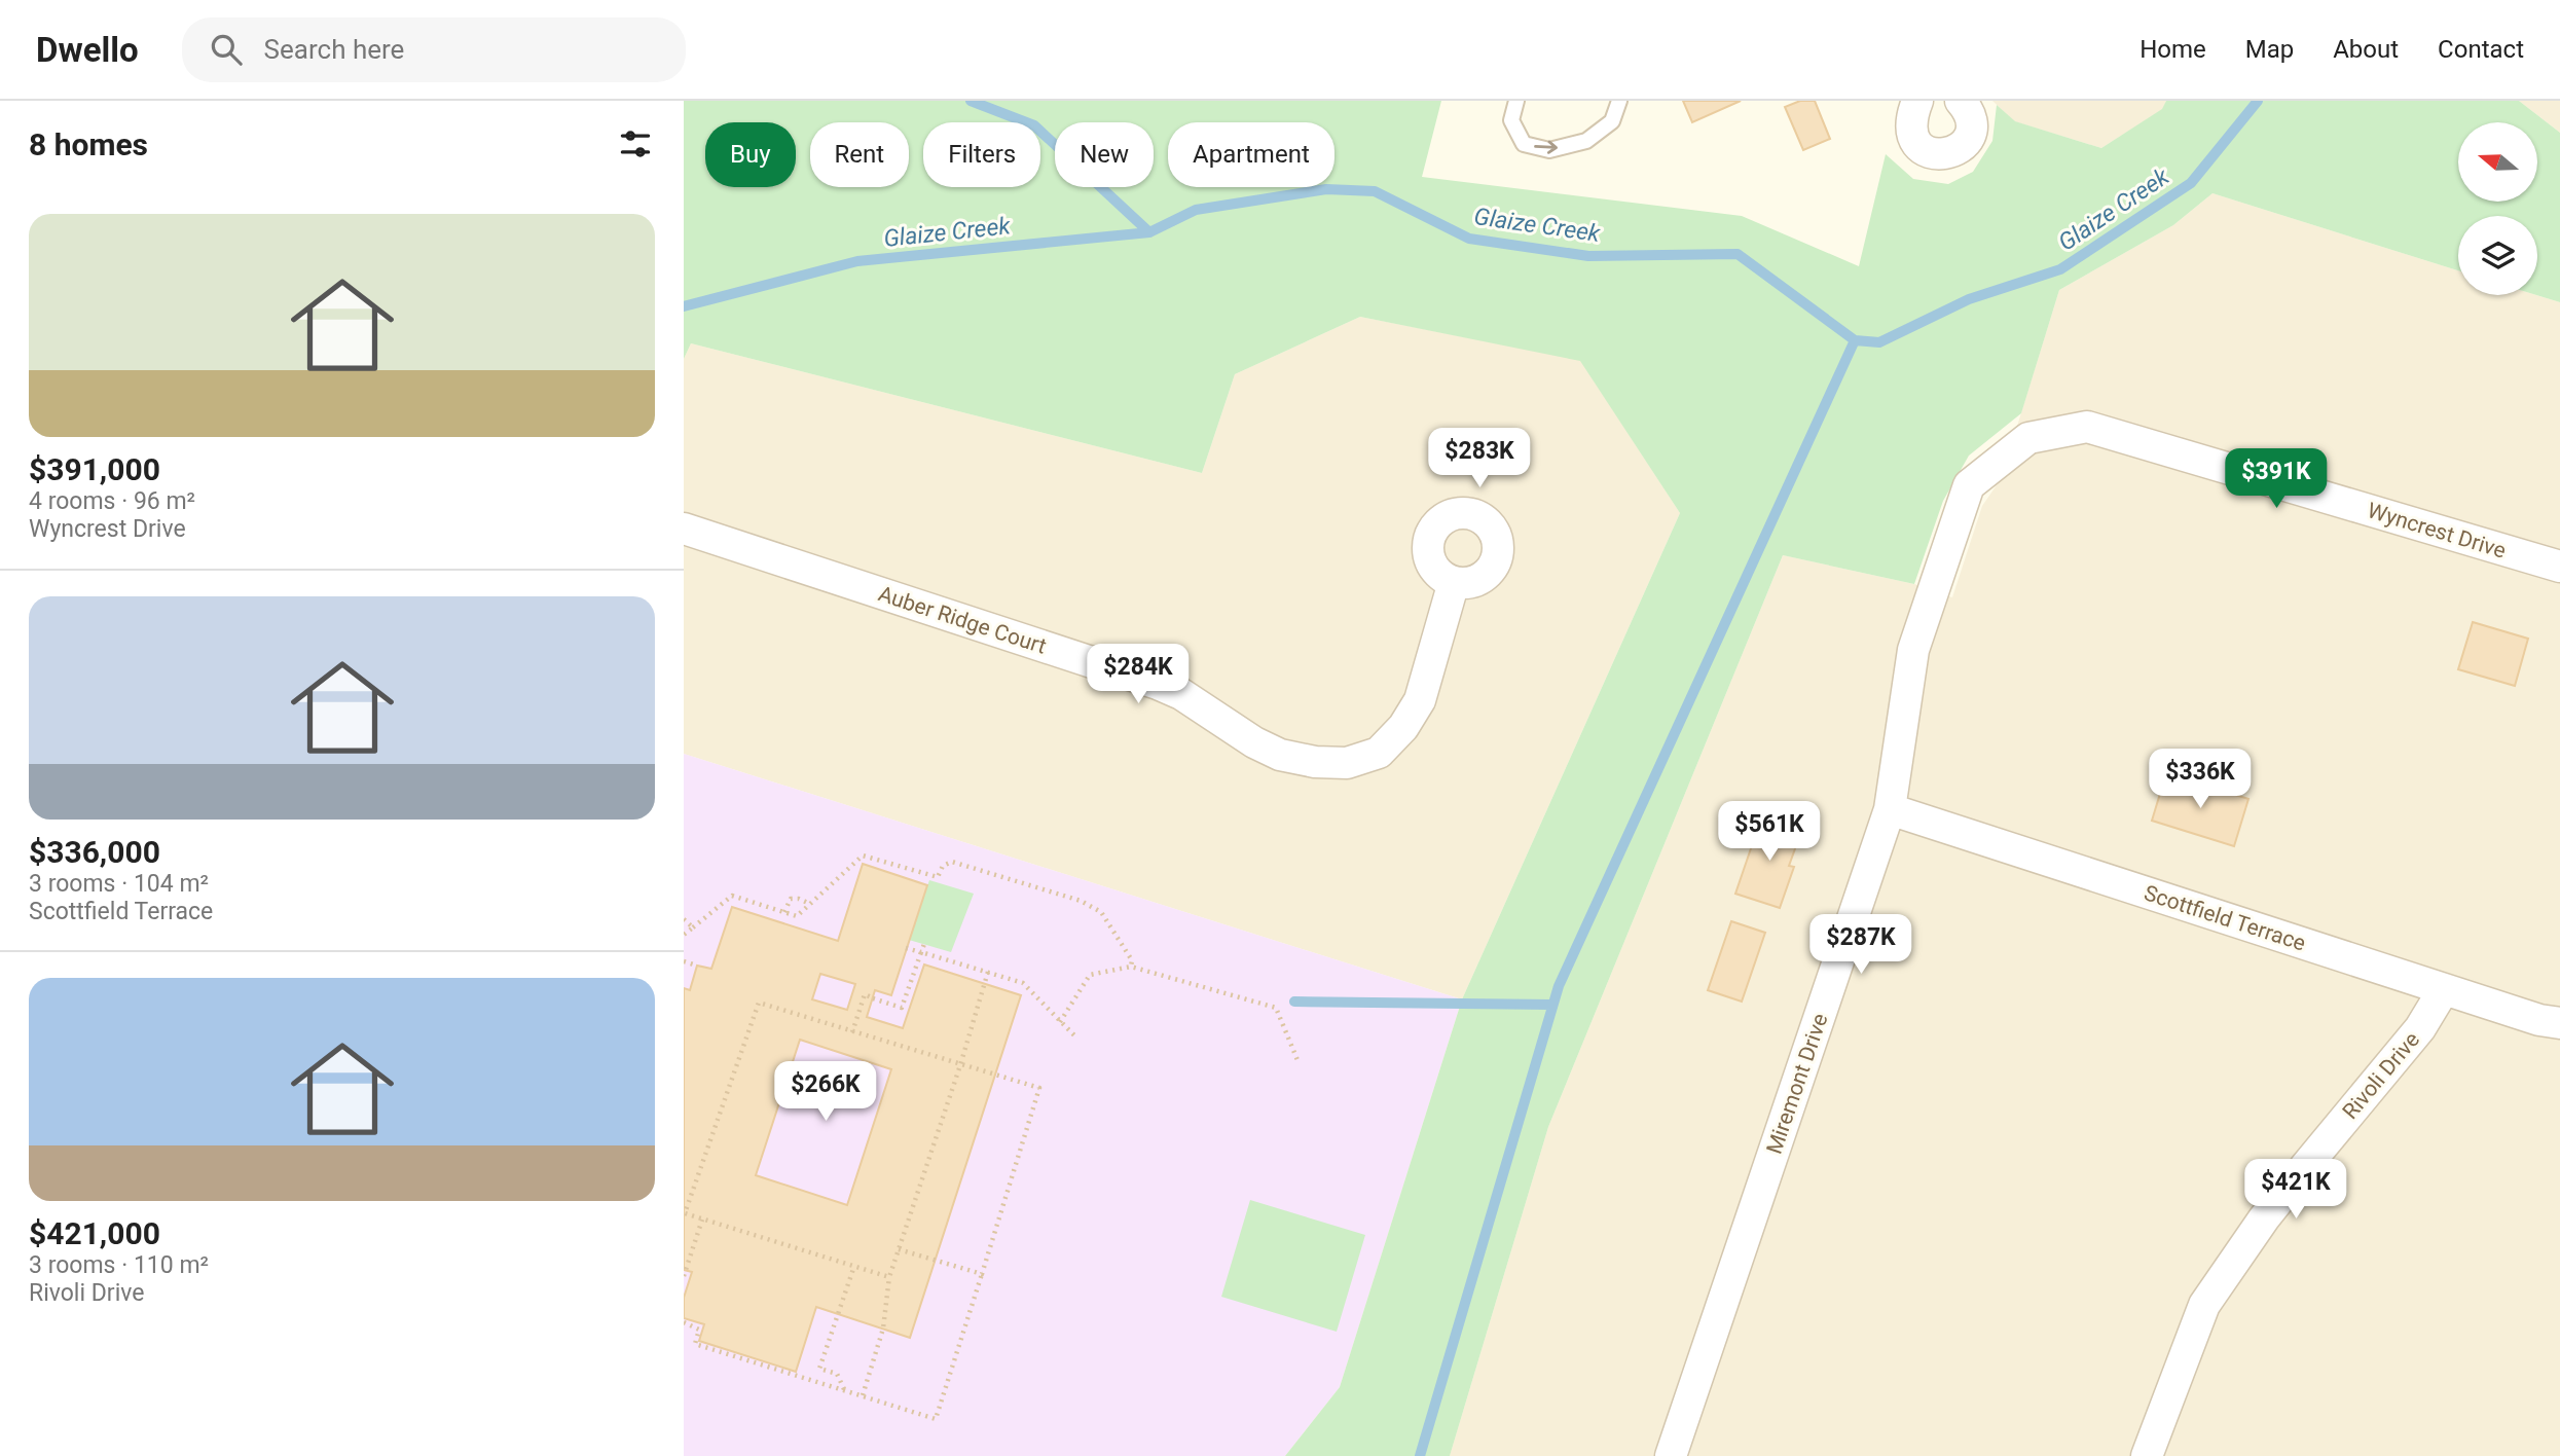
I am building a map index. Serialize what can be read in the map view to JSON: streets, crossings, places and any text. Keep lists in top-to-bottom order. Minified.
{"streets":{"street":["Wyncrest Drive","Auber Ridge Court","Scottfield Terrace","Rivoli Drive","Miremont Drive"]},"crossings":[["Wyncrest Drive","Miremont Drive"],["Scottfield Terrace","Rivoli Drive"],["Scottfield Terrace","Miremont Drive"]],"water":["Glaize Creek"],"north":"left","page":{"header":"Dwello","search":"Search here","nav":["Home","Map","About","Contact"],"heading":"8 homes","chip":["Buy","Rent","Filters","New","Apartment"],"list":[{"name":"$391,000","note":"4 rooms · 96 m² · Wyncrest Drive"},{"name":"$336,000","note":"3 rooms · 104 m² · Scottfield Terrace"},{"name":"$421,000","note":"3 rooms · 110 m² · Rivoli Drive"}],"price":["$283K","$391K","$284K","$336K","$561K","$287K","$266K","$421K"]}}
